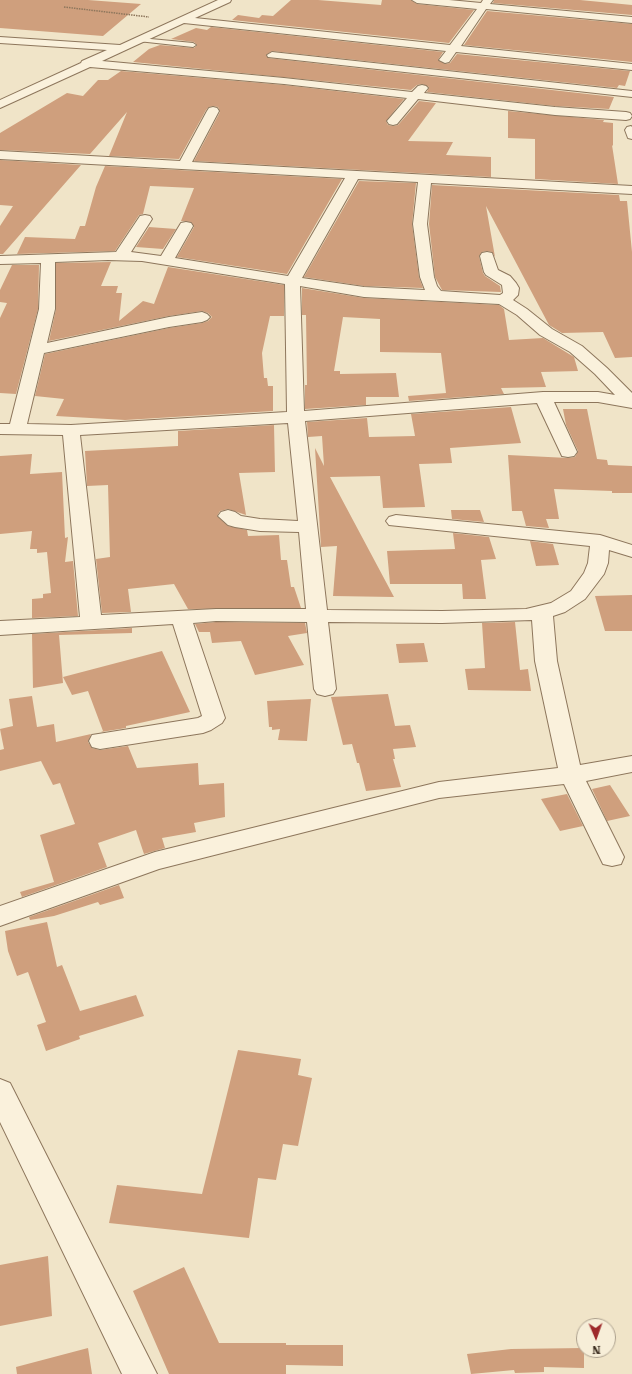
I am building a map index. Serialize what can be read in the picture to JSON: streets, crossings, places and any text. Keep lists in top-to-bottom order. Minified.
{"north":"bottom"}
